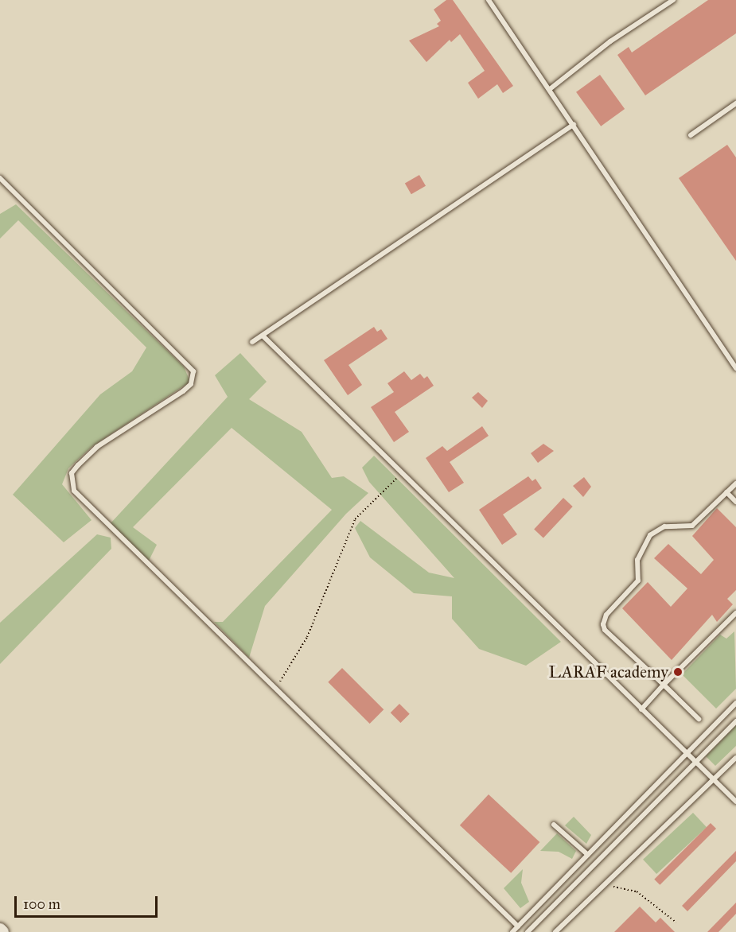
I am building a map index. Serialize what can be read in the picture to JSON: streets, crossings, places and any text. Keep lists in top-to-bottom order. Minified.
{"places":["LARAF academy"],"scale_bar":"100 m"}
